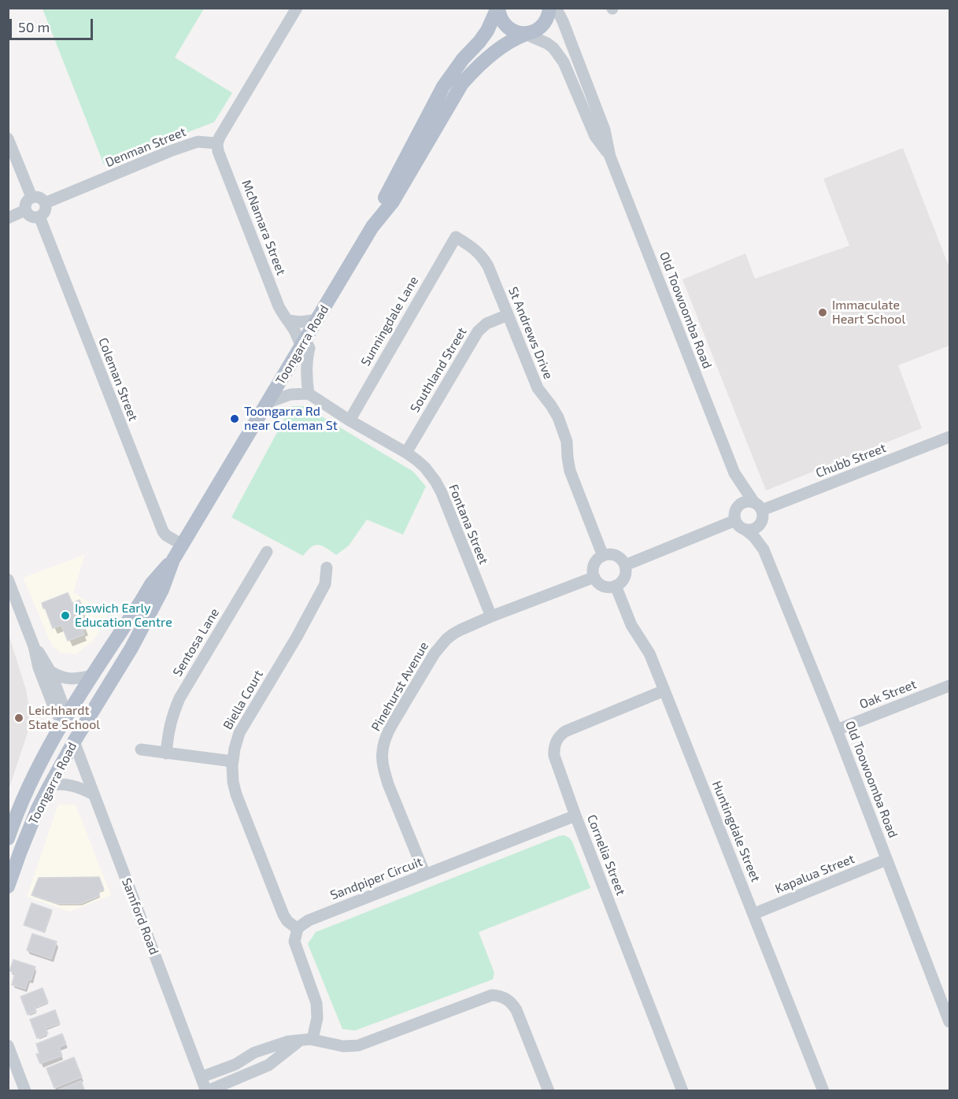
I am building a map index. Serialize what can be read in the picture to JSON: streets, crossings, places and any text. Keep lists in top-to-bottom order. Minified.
{"streets":{"main road":["Toongarra Road","Samford Road"],"street":["Denman Street","McNamara Street","Old Toowoomba Road","Sunningdale Lane","St Andrews Drive","Southland Street","Coleman Street","Chubb Street","Fontana Street","Sentosa Lane","Pinehurst Avenue","Oak Street","Biella Court","Huntingdale Street","Cornelia Street","Kapalua Street","Sandpiper Circuit"]},"crossings":[["Denman Street","McNamara Street"],["Denman Street","Coleman Street"],["McNamara Street","Toongarra Road"],["Old Toowoomba Road","Toongarra Road"],["Old Toowoomba Road","Chubb Street"],["Old Toowoomba Road","Oak Street"],["Old Toowoomba Road","Kapalua Street"],["Sunningdale Lane","St Andrews Drive"],["Sunningdale Lane","Fontana Street"],["St Andrews Drive","Southland Street"],["St Andrews Drive","Pinehurst Avenue"],["St Andrews Drive","Huntingdale Street"],["Toongarra Road","Coleman Street"],["Toongarra Road","Samford Road"],["Southland Street","Fontana Street"],["Fontana Street","Pinehurst Avenue"],["Pinehurst Avenue","Huntingdale Street"],["Pinehurst Avenue","Sandpiper Circuit"],["Biella Court","Sandpiper Circuit"],["Huntingdale Street","Cornelia Street"],["Huntingdale Street","Kapalua Street"],["Cornelia Street","Sandpiper Circuit"]],"places":["Immaculate Heart School","Toongarra Rd near Coleman St","Ipswich Early Education Centre","Leichhardt State School"],"scale_bar":"50 m"}
